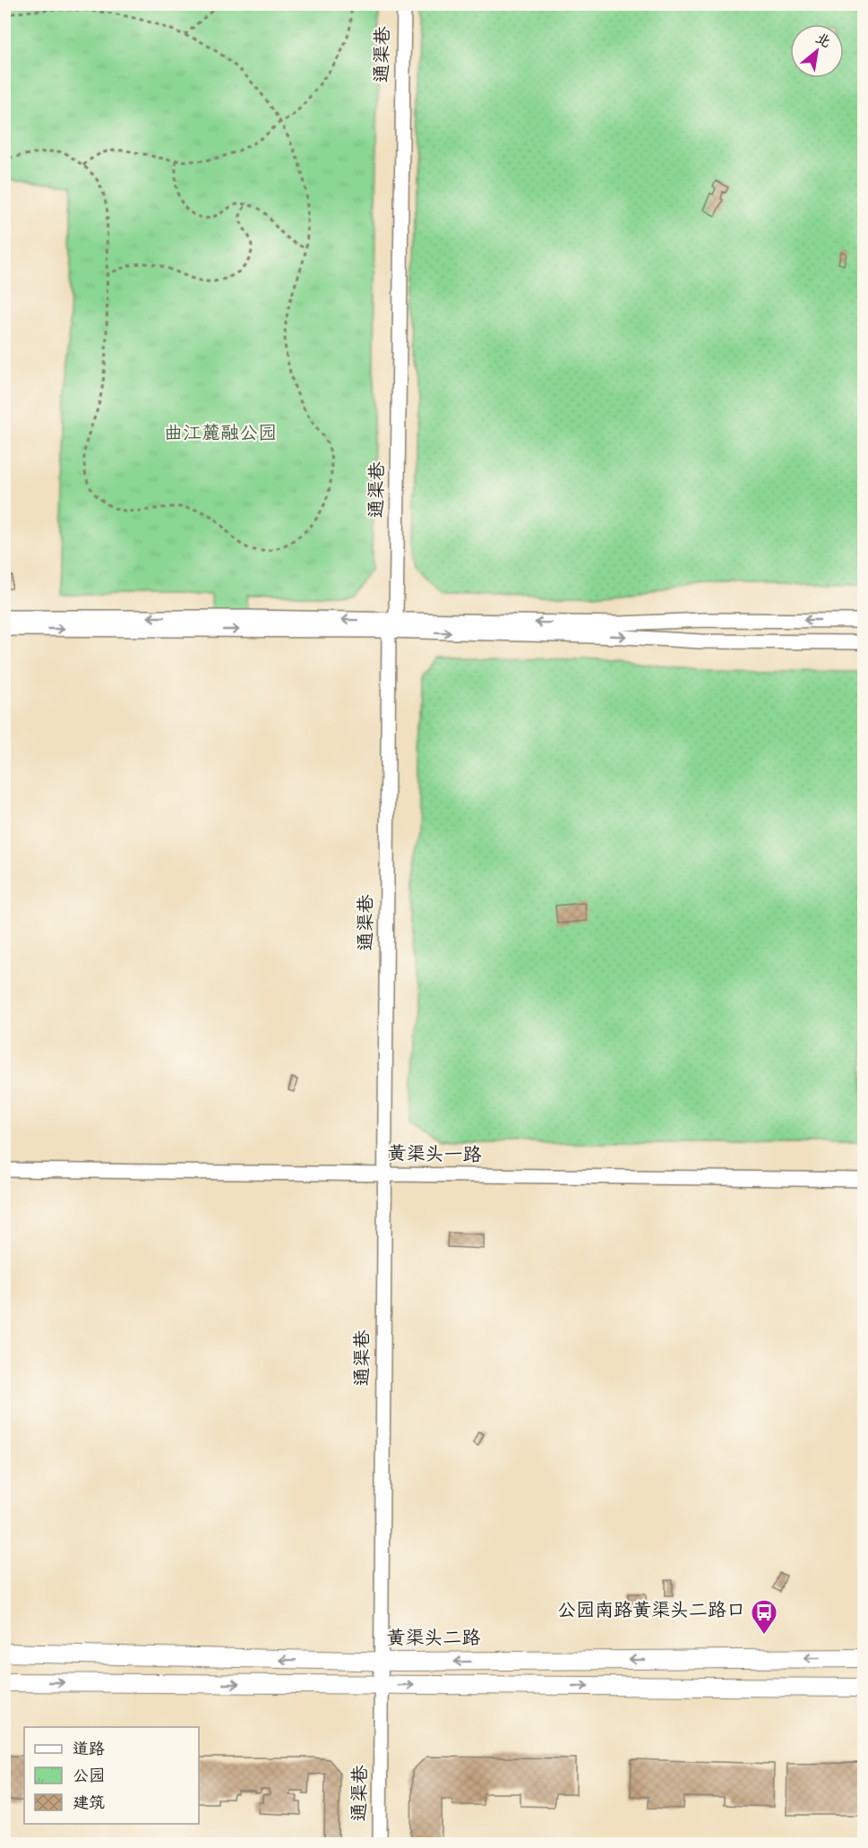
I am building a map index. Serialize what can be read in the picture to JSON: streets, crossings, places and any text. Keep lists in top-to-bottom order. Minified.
{"streets":{"main road":["黄渠头二路"],"street":["通渠巷","黄渠头一路"]},"crossings":[["通渠巷","黄渠头一路"],["通渠巷","黄渠头二路"]],"parks":["曲江麓融公园"],"places":{"bus stop":["公园南路黄渠头二路口"]},"legend":["道路","公园","建筑"],"north":"top right"}
